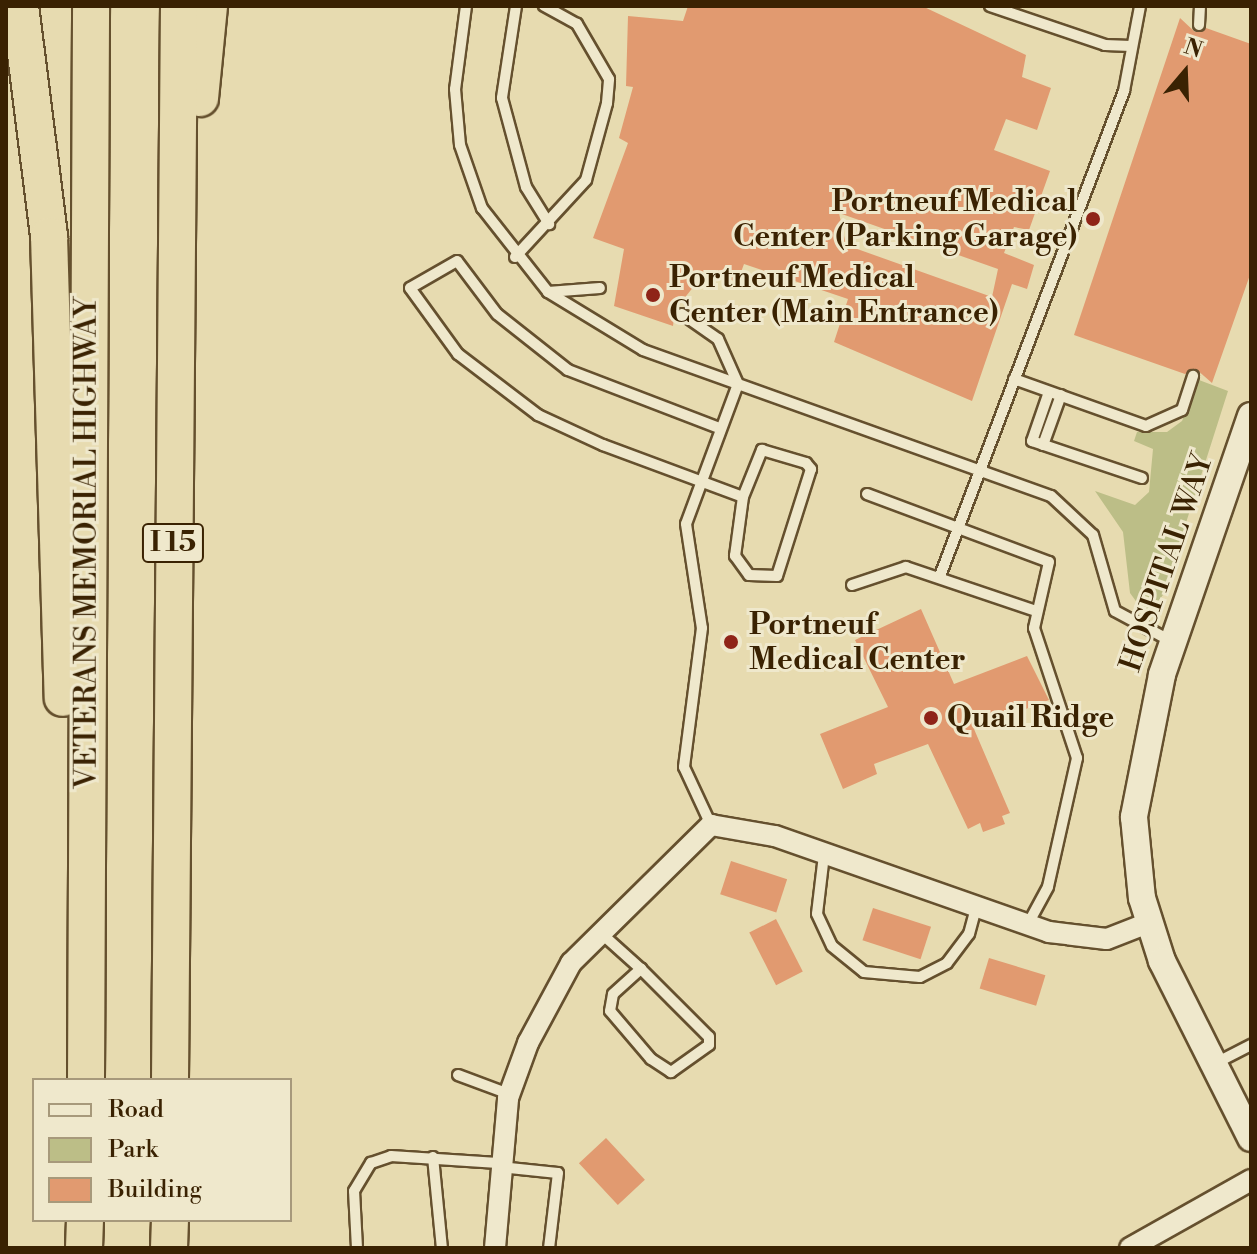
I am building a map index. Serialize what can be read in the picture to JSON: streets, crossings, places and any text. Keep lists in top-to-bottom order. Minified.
{"streets":{"highway":["VETERANS MEMORIAL HIGHWAY","I 15"],"street":["HOSPITAL WAY"]},"places":["Portneuf Medical Center (Parking Garage)","Portneuf Medical Center (Main Entrance)","Portneuf Medical Center","Quail Ridge"],"legend":["Road","Park","Building"],"north":"top"}
